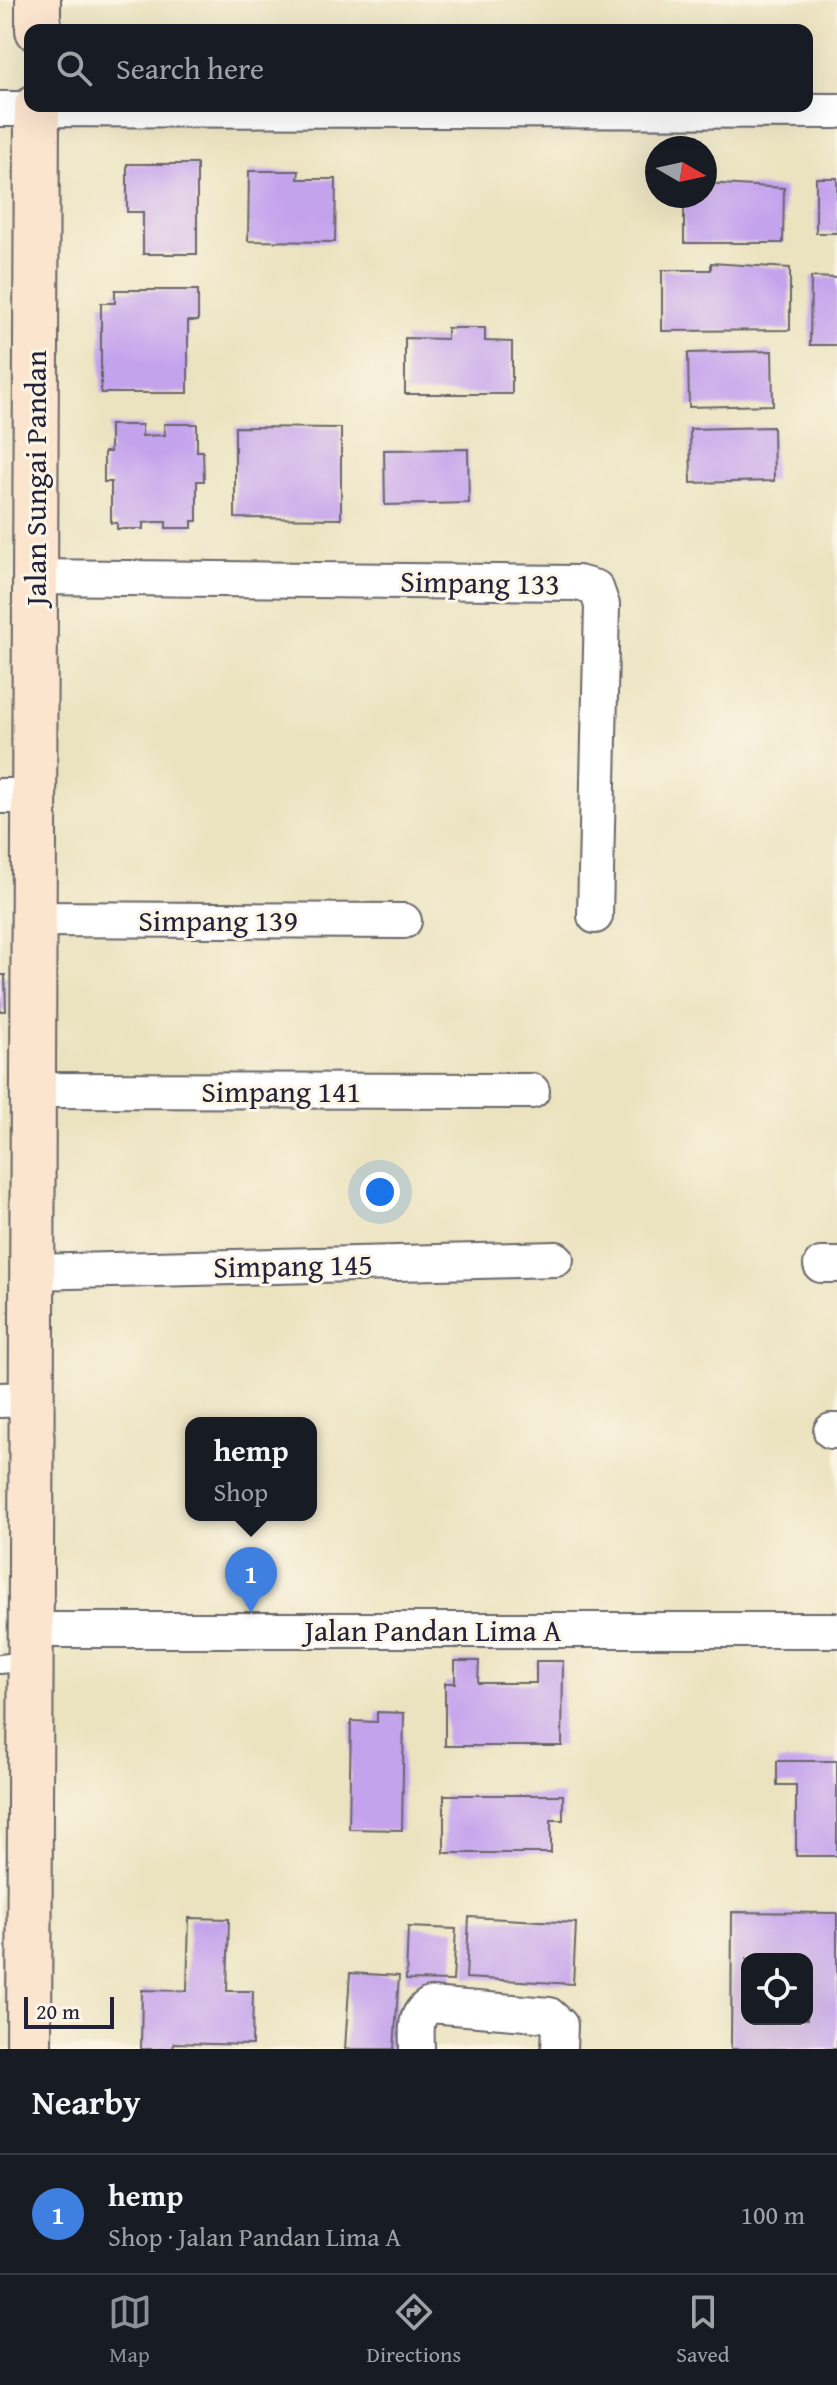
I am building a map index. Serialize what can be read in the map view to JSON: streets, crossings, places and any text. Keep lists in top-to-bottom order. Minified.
{"streets":{"street":["Jalan Sungai Pandan","Simpang 133","Simpang 139","Simpang 141","Simpang 145","Jalan Pandan Lima A"]},"crossings":[["Jalan Sungai Pandan","Simpang 133"],["Jalan Sungai Pandan","Simpang 139"],["Jalan Sungai Pandan","Simpang 141"],["Jalan Sungai Pandan","Simpang 145"],["Jalan Sungai Pandan","Jalan Pandan Lima A"]],"scale_bar":"20 m","north":"right","page":{"search":"Search here","popup":["hemp","Shop"],"pins":"1","scale":"20 m","heading":"Nearby","list":[{"mark":"1","name":"hemp","note":"Shop · Jalan Pandan Lima A","value":"100 m"}],"nav":["Map","Directions","Saved"]}}
